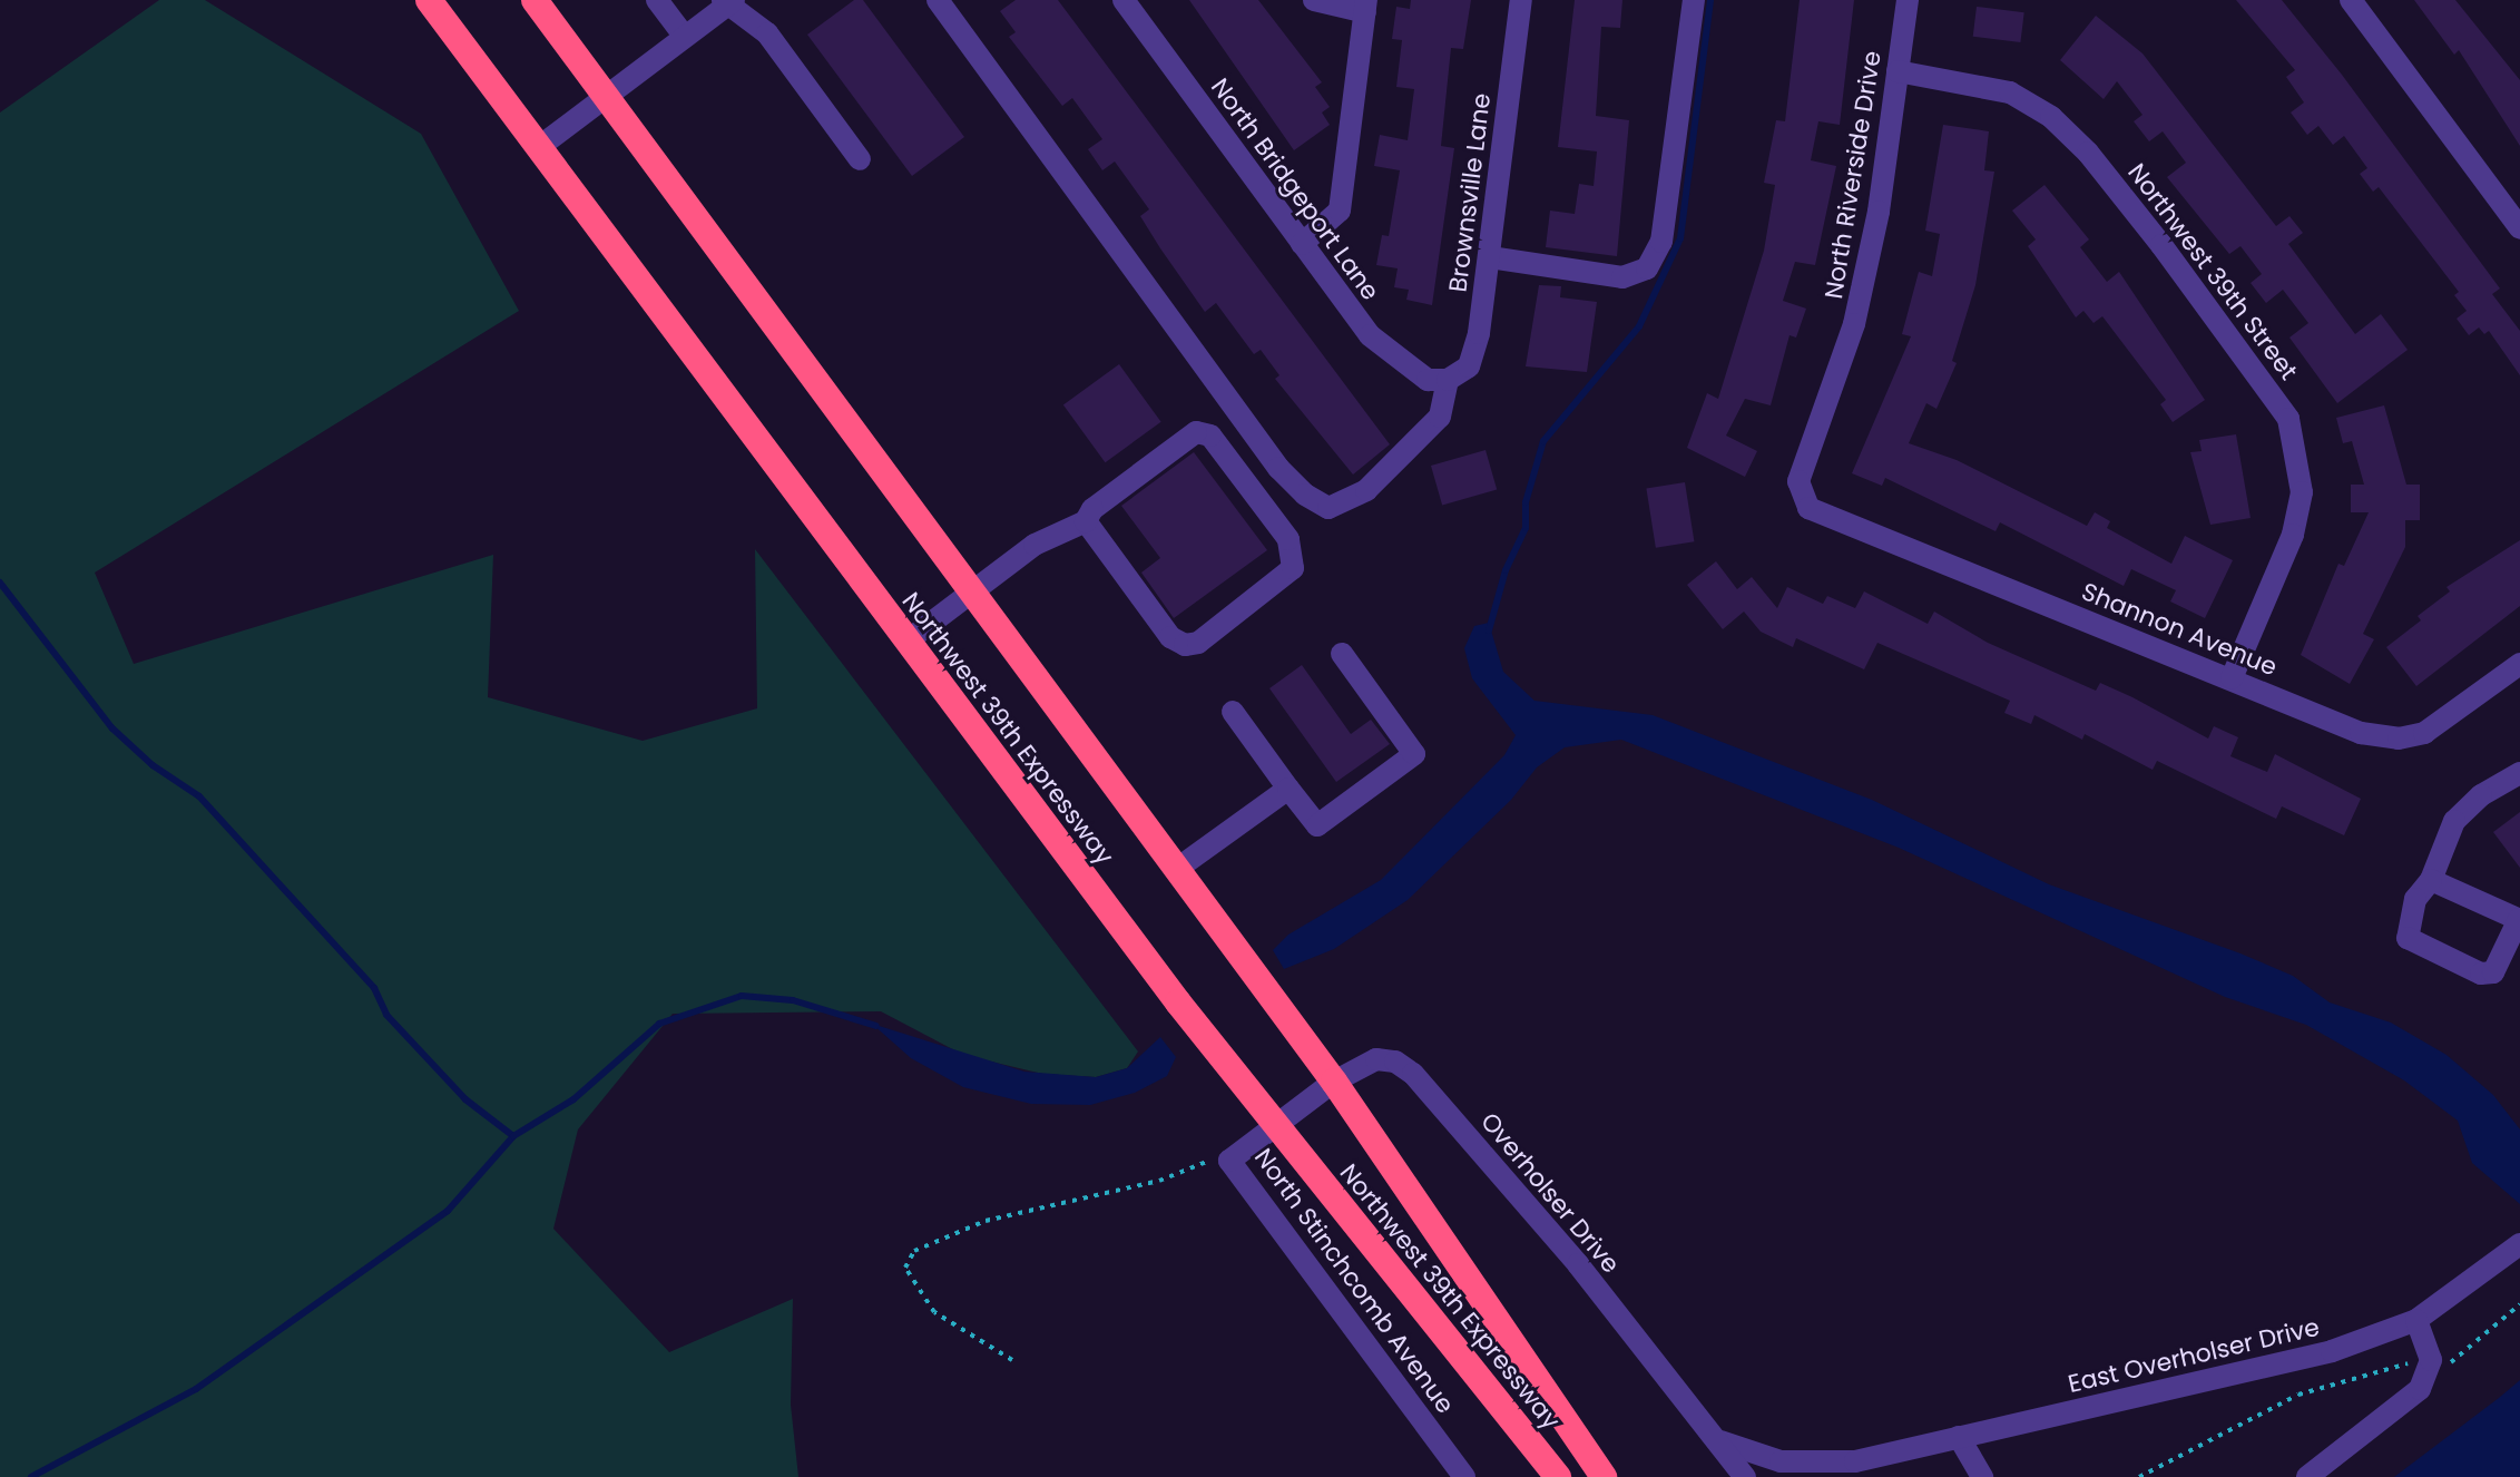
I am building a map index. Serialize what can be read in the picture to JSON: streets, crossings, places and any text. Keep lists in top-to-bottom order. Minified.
{"streets":{"highway":["Northwest 39th Expressway"],"street":["North Riverside Drive","North Bridgeport Lane","Brownsville Lane","Northwest 39th Street","Shannon Avenue","Overholser Drive","North Stinchcomb Avenue","East Overholser Drive"]},"crossings":[["North Riverside Drive","Northwest 39th Street"],["North Riverside Drive","Shannon Avenue"],["North Bridgeport Lane","Brownsville Lane"],["Northwest 39th Street","Shannon Avenue"],["Northwest 39th Expressway","Overholser Drive"],["Northwest 39th Expressway","North Stinchcomb Avenue"],["Overholser Drive","North Stinchcomb Avenue"],["Overholser Drive","East Overholser Drive"]]}
